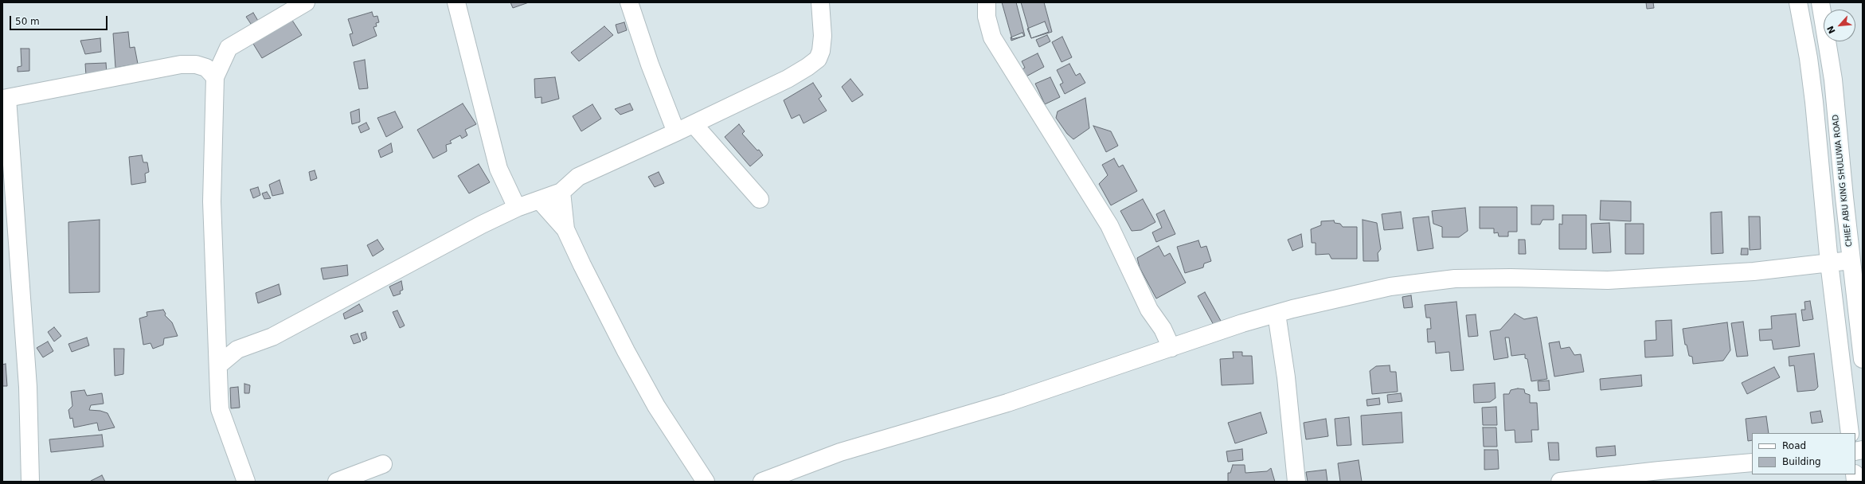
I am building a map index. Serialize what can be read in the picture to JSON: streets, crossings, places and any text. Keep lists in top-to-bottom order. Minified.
{"streets":{"street":["CHIEF ABU KING SHULUWA ROAD"]},"legend":["Road","Building"],"scale_bar":"50 m","north":"bottom left"}
